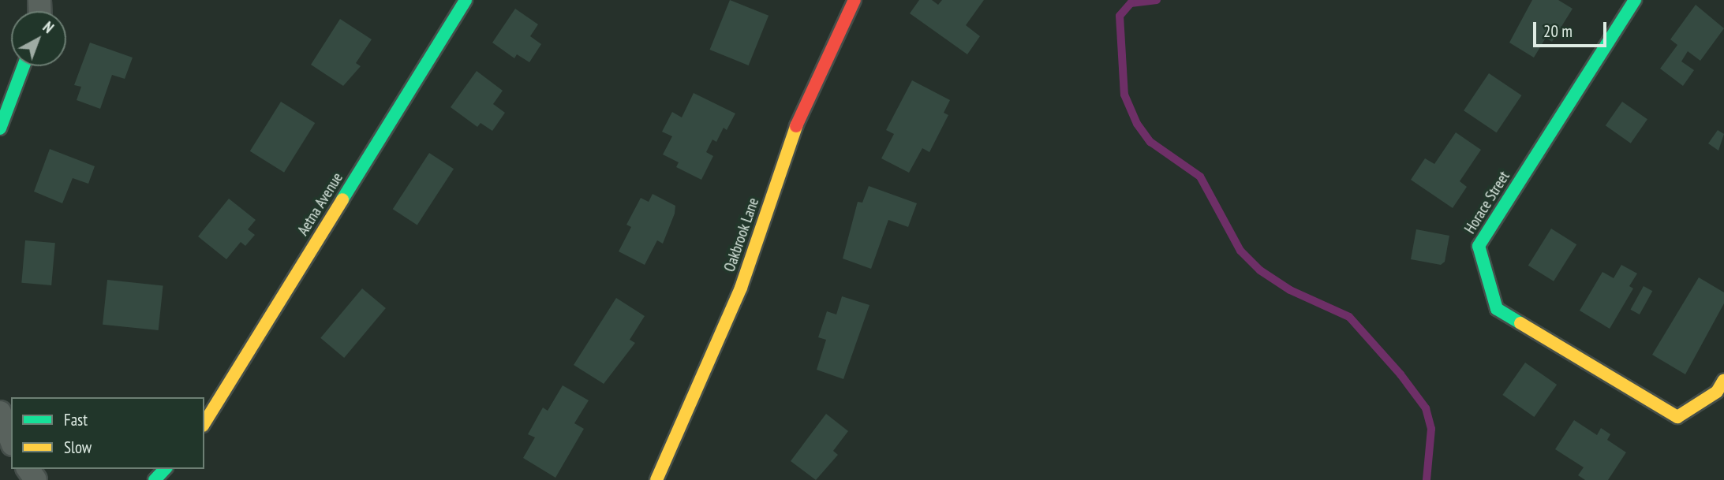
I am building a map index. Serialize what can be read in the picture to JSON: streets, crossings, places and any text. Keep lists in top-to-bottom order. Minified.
{"streets":{"street":["Horace Street","Aetna Avenue","Oakbrook Lane"]},"legend":["Fast","Slow"],"scale_bar":"20 m","north":"top right"}
